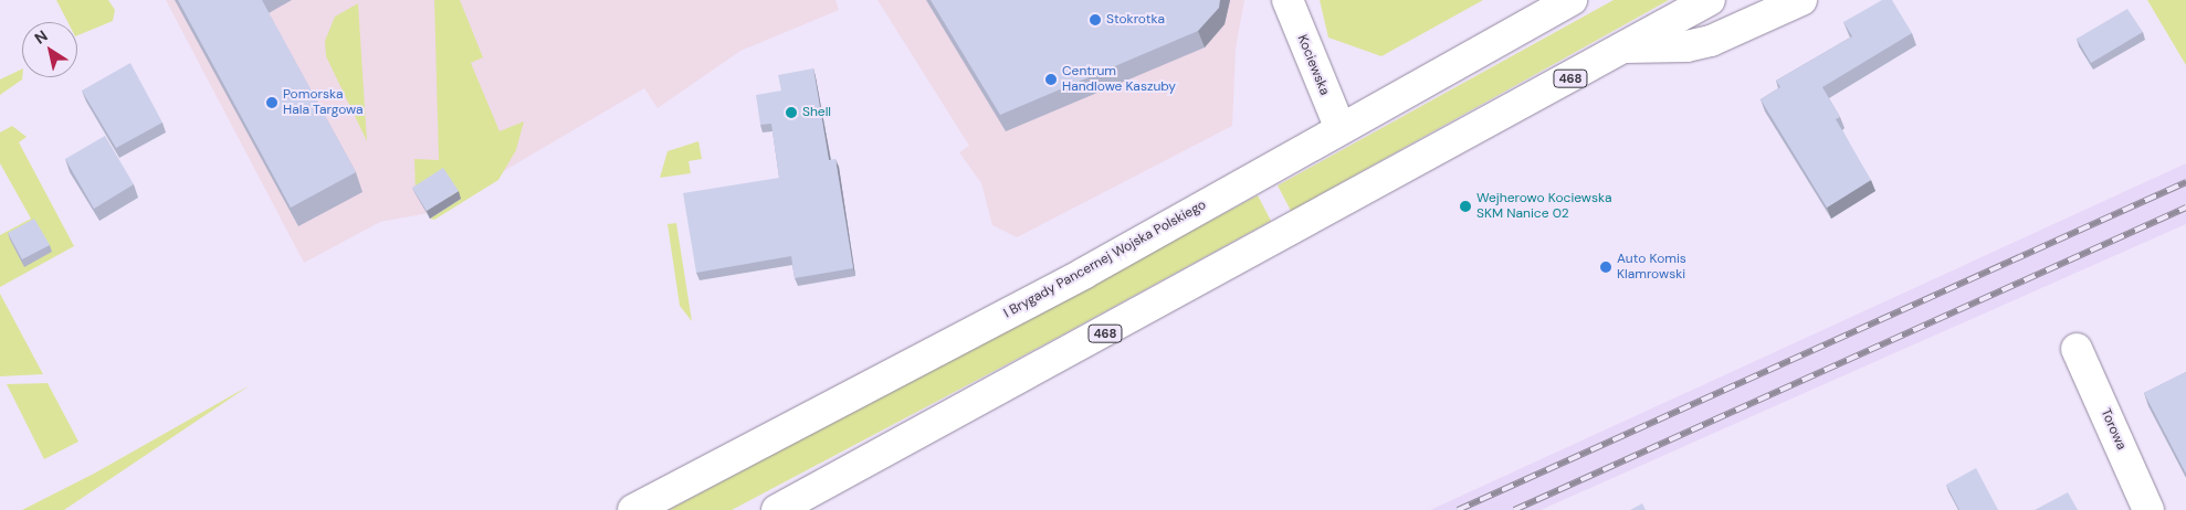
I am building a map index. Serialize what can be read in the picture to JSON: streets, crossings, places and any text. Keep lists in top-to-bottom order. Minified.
{"streets":{"main road":["Kociewska","468","I Brygady Pancernej Wojska Polskiego","Torowa"]},"crossings":[["Kociewska","I Brygady Pancernej Wojska Polskiego"]],"places":["Stokrotka","Centrum Handlowe Kaszuby","Pomorska Hala Targowa","Shell","Wejherowo Kociewska SKM Nanice 02","Auto Komis Klamrowski"],"north":"top left"}
